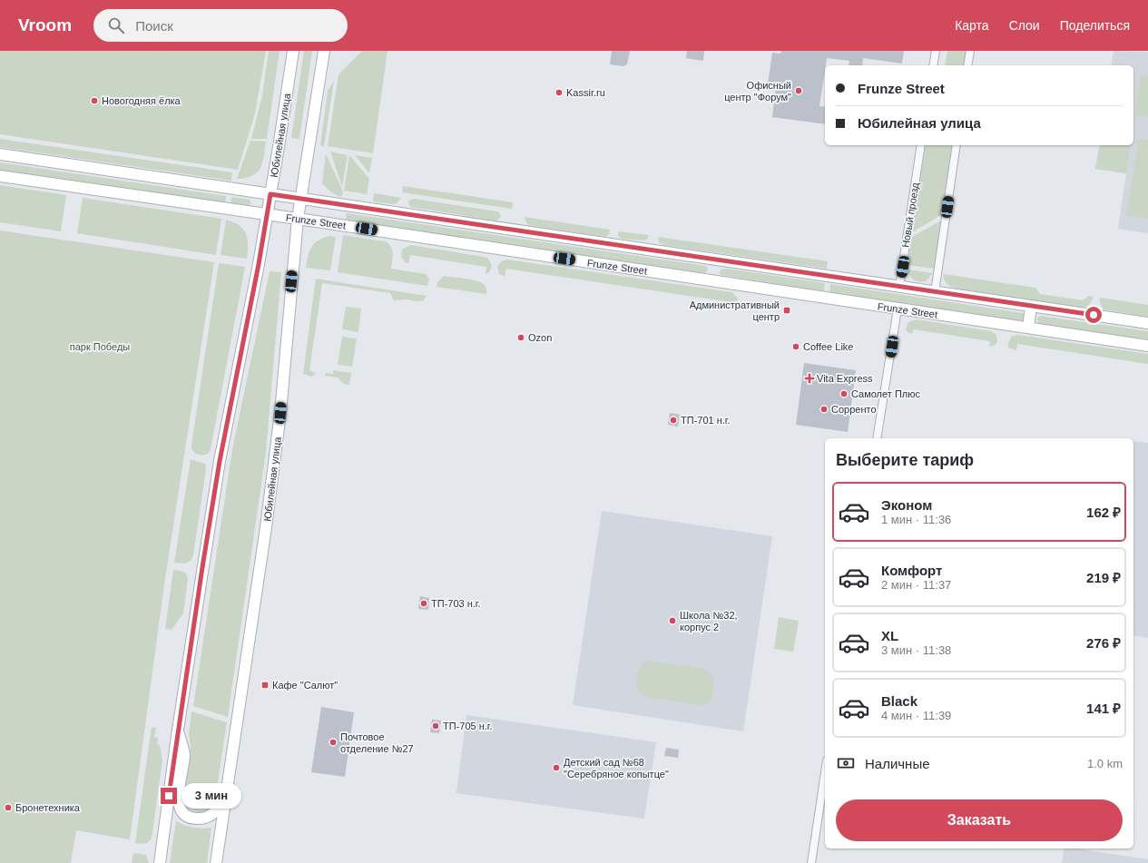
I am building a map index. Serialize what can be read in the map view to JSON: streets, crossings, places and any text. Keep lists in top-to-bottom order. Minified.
{"streets":{"main road":["Юбилейная улица","Frunze Street"],"street":["Новый проезд"]},"crossings":[["Юбилейная улица","Frunze Street"],["Новый проезд","Frunze Street"]],"parks":["парк Победы"],"places":{"other":["Офисный центр \"Форум\"","Kassir.ru","Новогодняя ёлка","Ozon","Coffee Like","Самолет Плюс","Сорренто","ТП-701 н.г.","ТП-703 н.г.","Школа №32, корпус 2","ТП-705 н.г.","Почтовое отделение №27","Детский сад №68 \"Серебряное копытце\"","Бронетехника"],"transit":["Административный центр","Кафе \"Салют\""],"health":["Vita Express"]},"page":{"header":"Vroom","search":"Поиск","nav":["Карта","Слои","Поделиться"],"banner":["Frunze Street","Юбилейная улица"],"heading":"Выберите тариф","list":[{"name":"Эконом","note":"1 мин · 11:36","value":"162 ₽"},{"name":"Комфорт","note":"2 мин · 11:37","value":"219 ₽"},{"name":"XL","note":"3 мин · 11:38","value":"276 ₽"},{"name":"Black","note":"4 мин · 11:39","value":"141 ₽"}],"pay":["Наличные","1.0 km"],"bubble":"3 мин","buttons":"Заказать"}}
